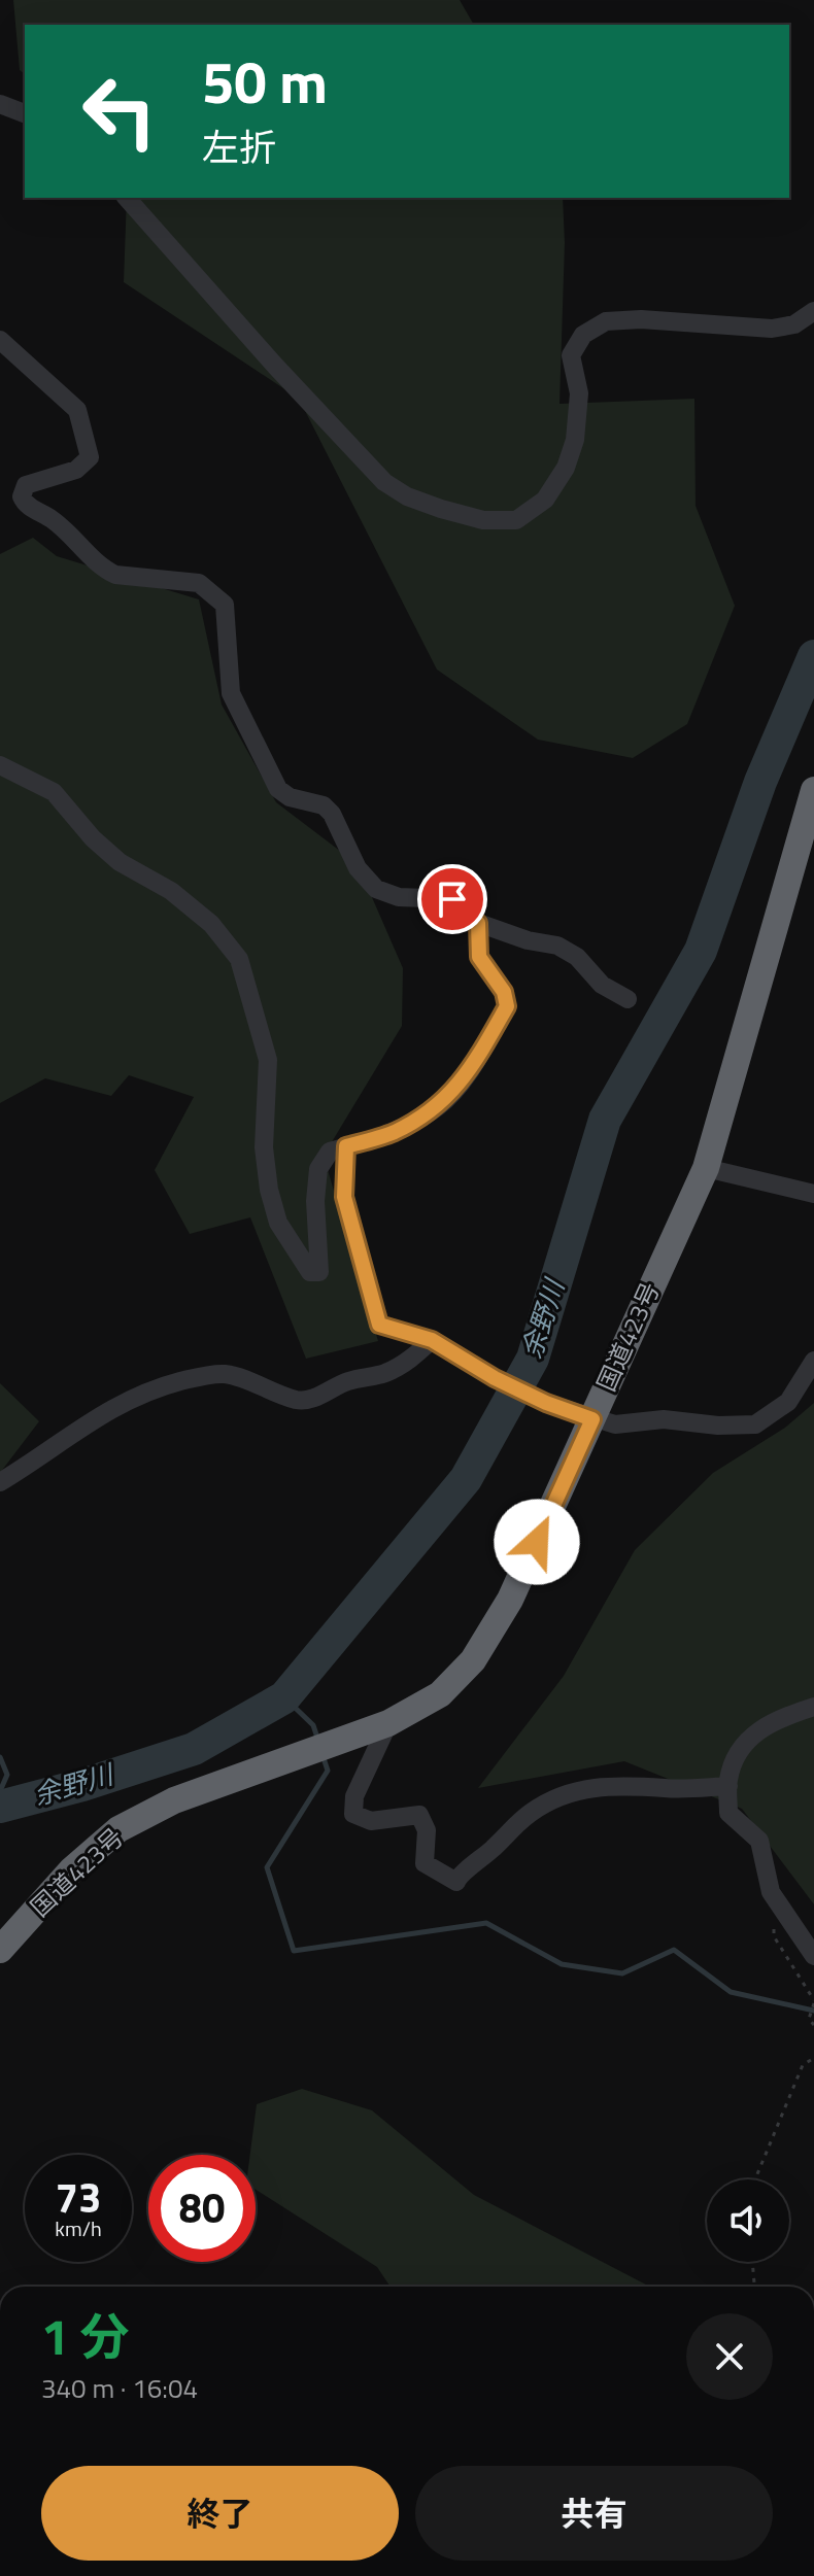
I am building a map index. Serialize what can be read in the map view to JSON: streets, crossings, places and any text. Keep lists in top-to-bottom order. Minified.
{"streets":{"highway":["国道423号"]},"water":["余野川"],"page":{"turn":["50 m","左折"],"speed":"73 km/h","limit":"80","heading":["1 分","340 m · 16:04"],"buttons":["終了","共有"]}}
